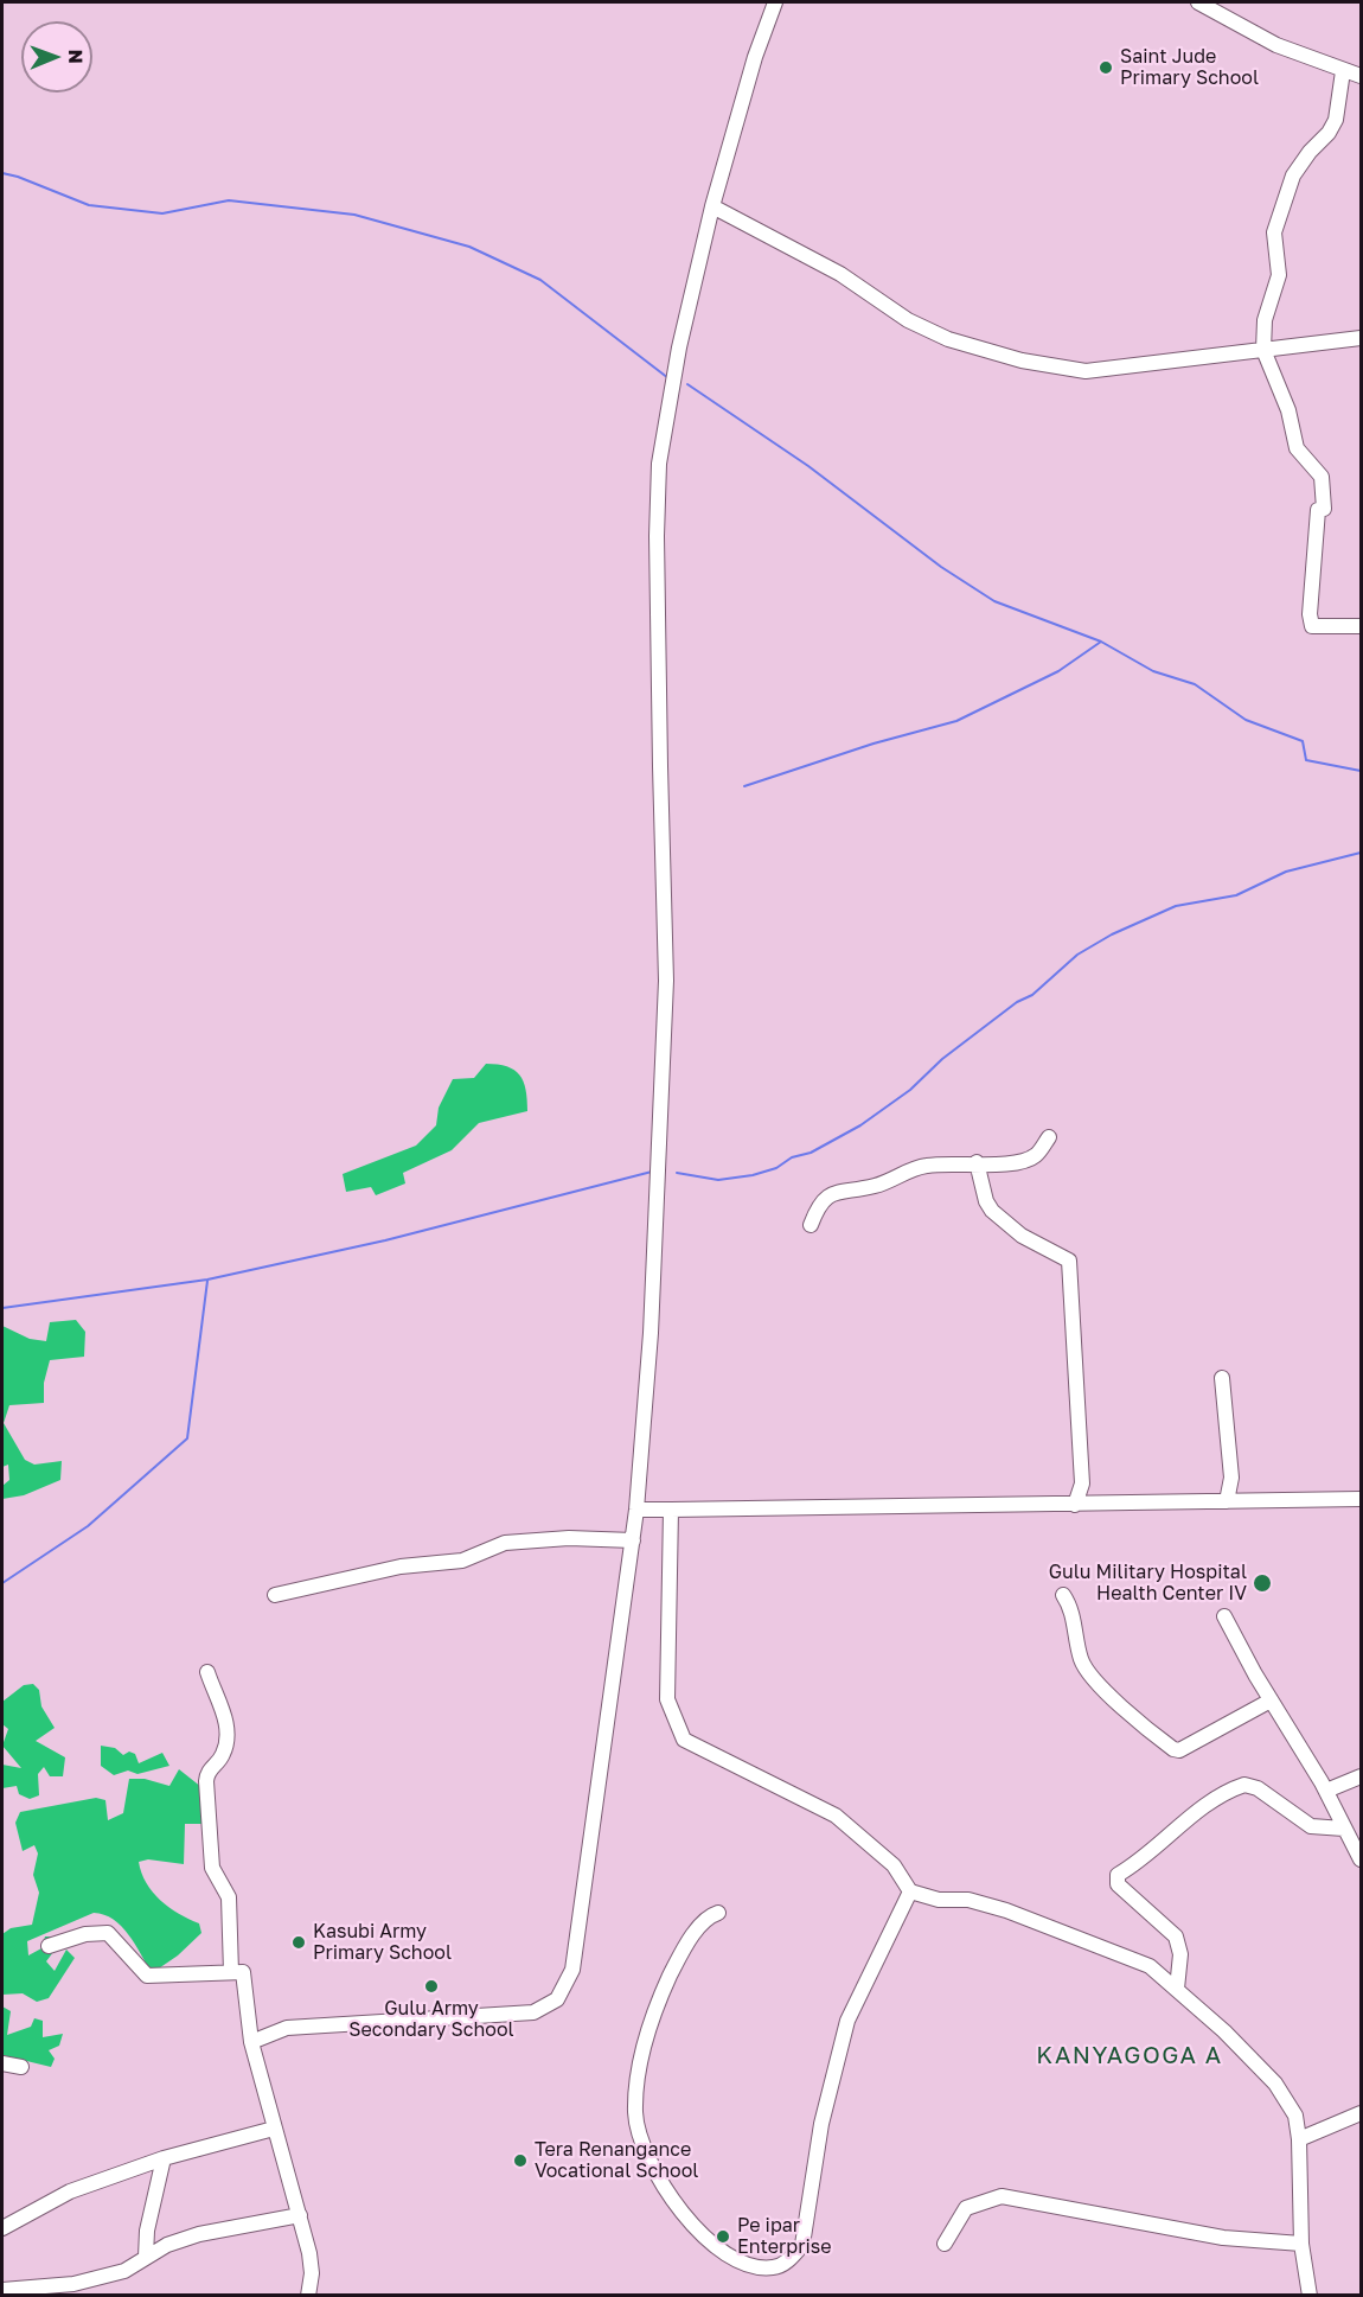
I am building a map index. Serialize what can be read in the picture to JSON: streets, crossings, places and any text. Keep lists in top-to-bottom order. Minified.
{"districts":["KANYAGOGA A"],"places":["Saint Jude Primary School","Gulu Military Hospital Health Center IV","Kasubi Army Primary School","Gulu Army Secondary School","Tera Renangance Vocational School","Pe ipar Enterprise"],"north":"right"}
